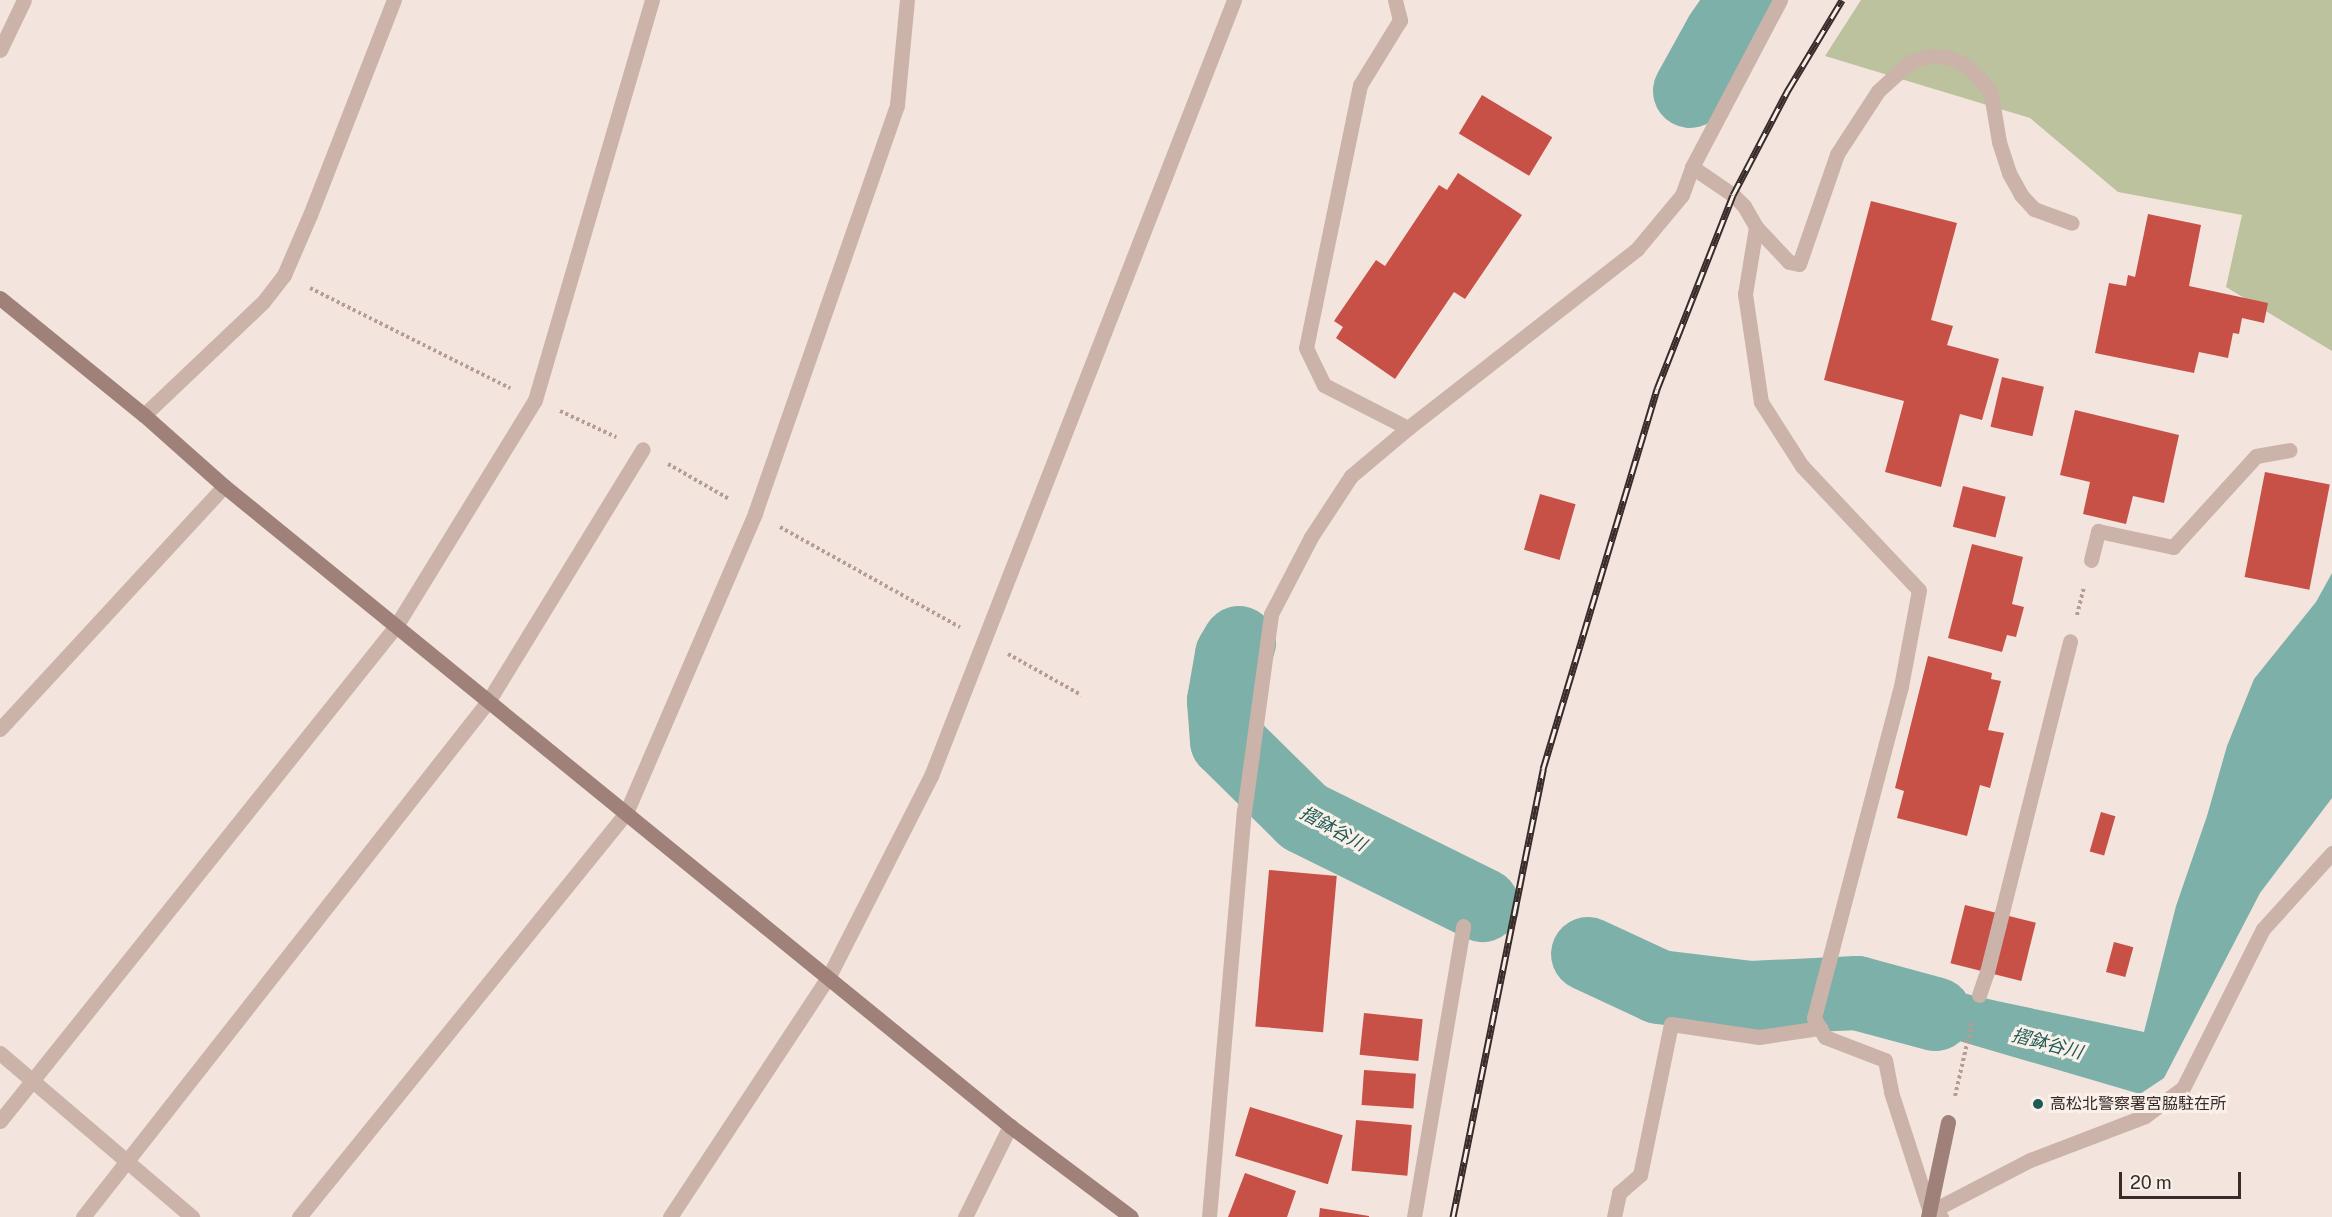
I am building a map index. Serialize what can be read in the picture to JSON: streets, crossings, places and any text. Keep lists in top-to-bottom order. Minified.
{"water":["摺鉢谷川"],"places":["高松北警察署宮脇駐在所"],"scale_bar":"20 m"}
